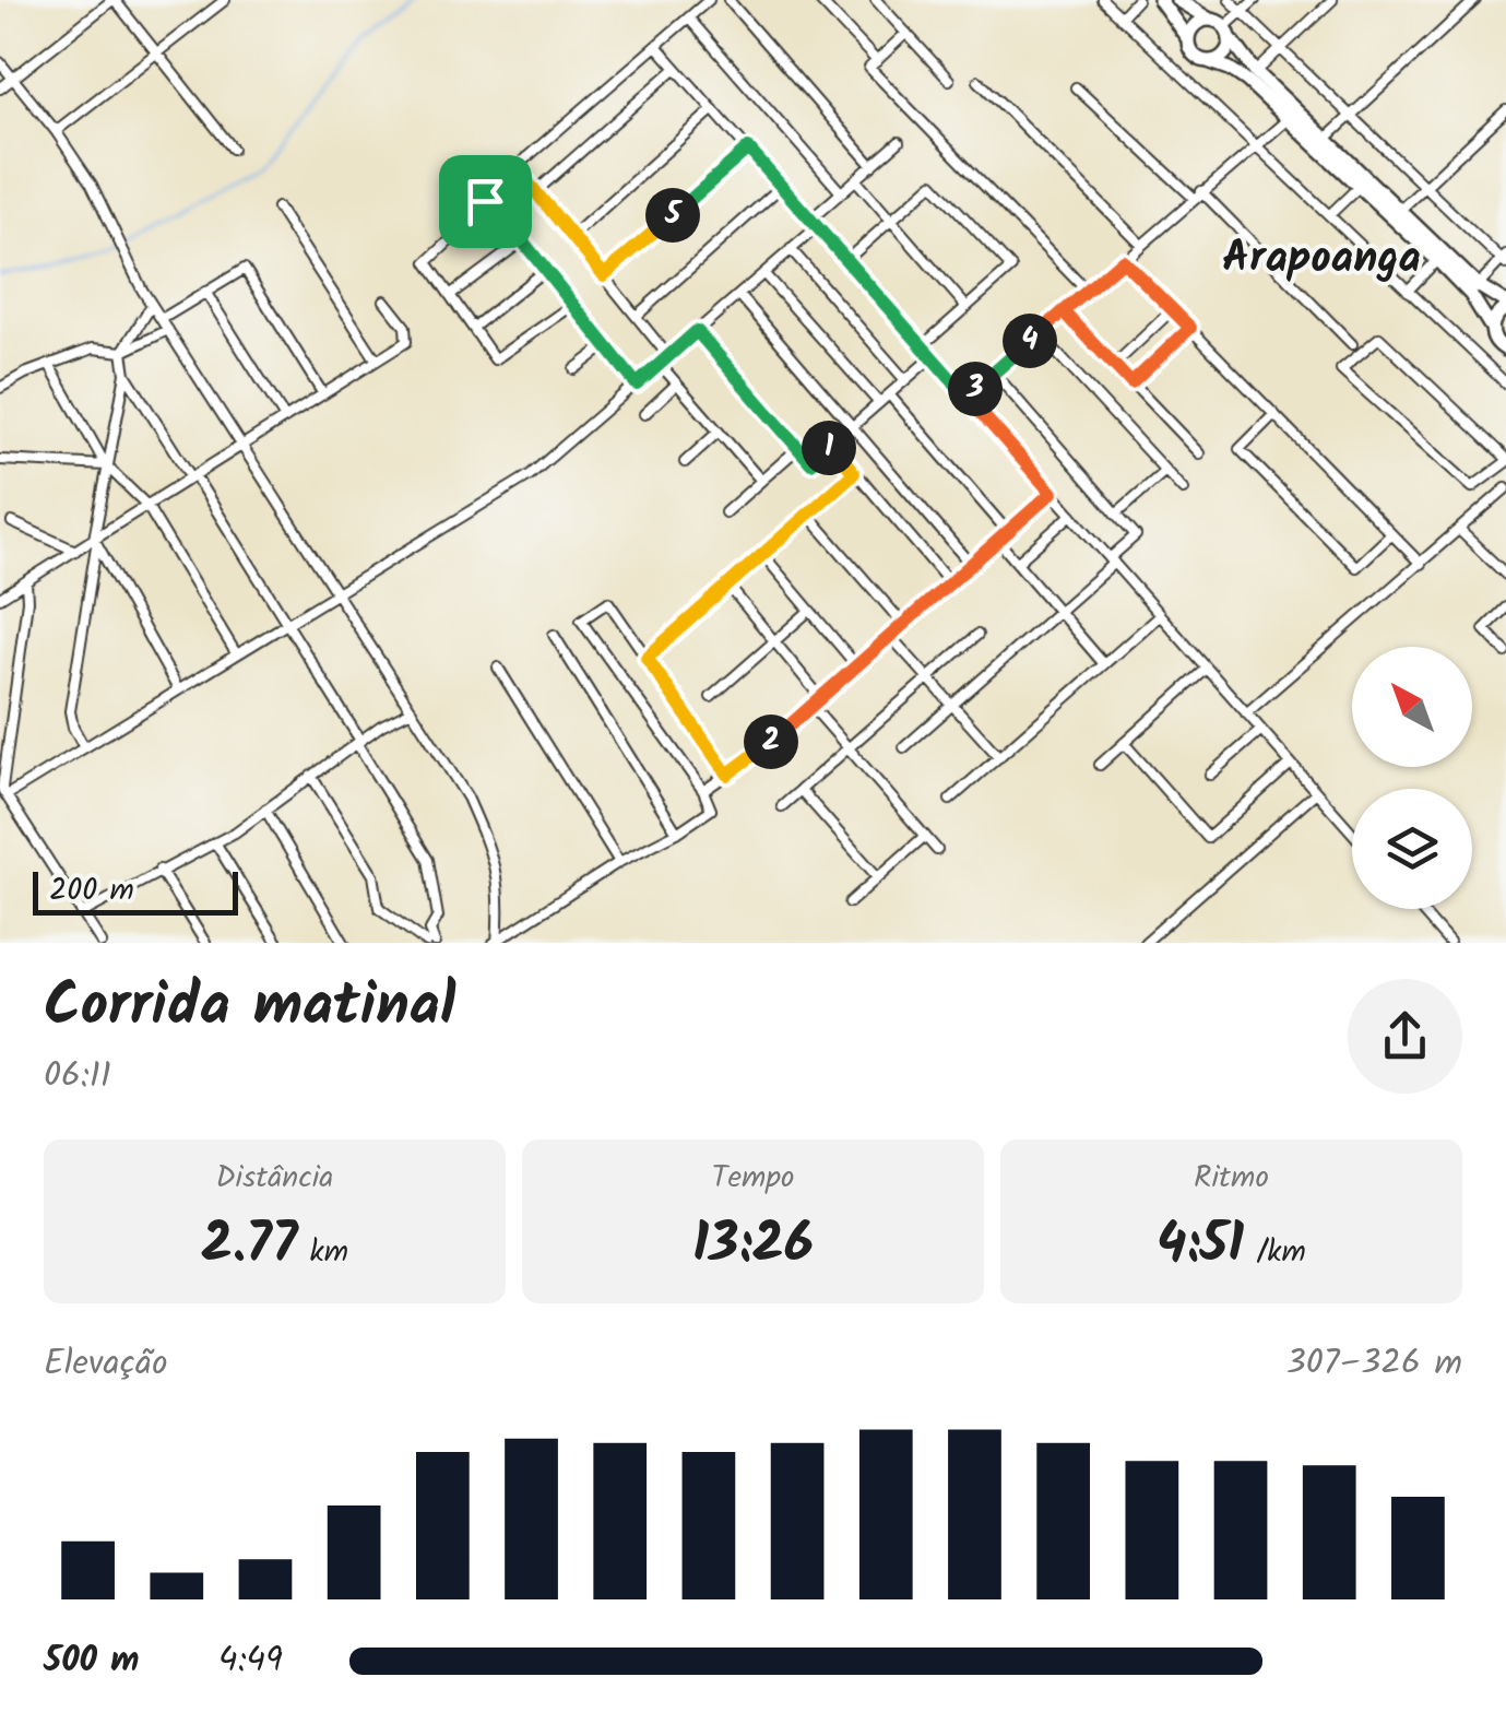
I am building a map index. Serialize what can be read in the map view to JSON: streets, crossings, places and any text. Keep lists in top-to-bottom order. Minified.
{"districts":["Arapoanga"],"scale_bar":"200 m","north":"top left","page":{"pins":["5","4","3","1","2"],"scale":"200 m","heading":["Corrida matinal","06:11"],"stats":[["Distância","2.77 km"],["Tempo","13:26"],["Ritmo","4:51 /km"]],"chart":["Elevação","307–326 m"],"list":[{"name":"500 m","note":"4:49"}]}}
